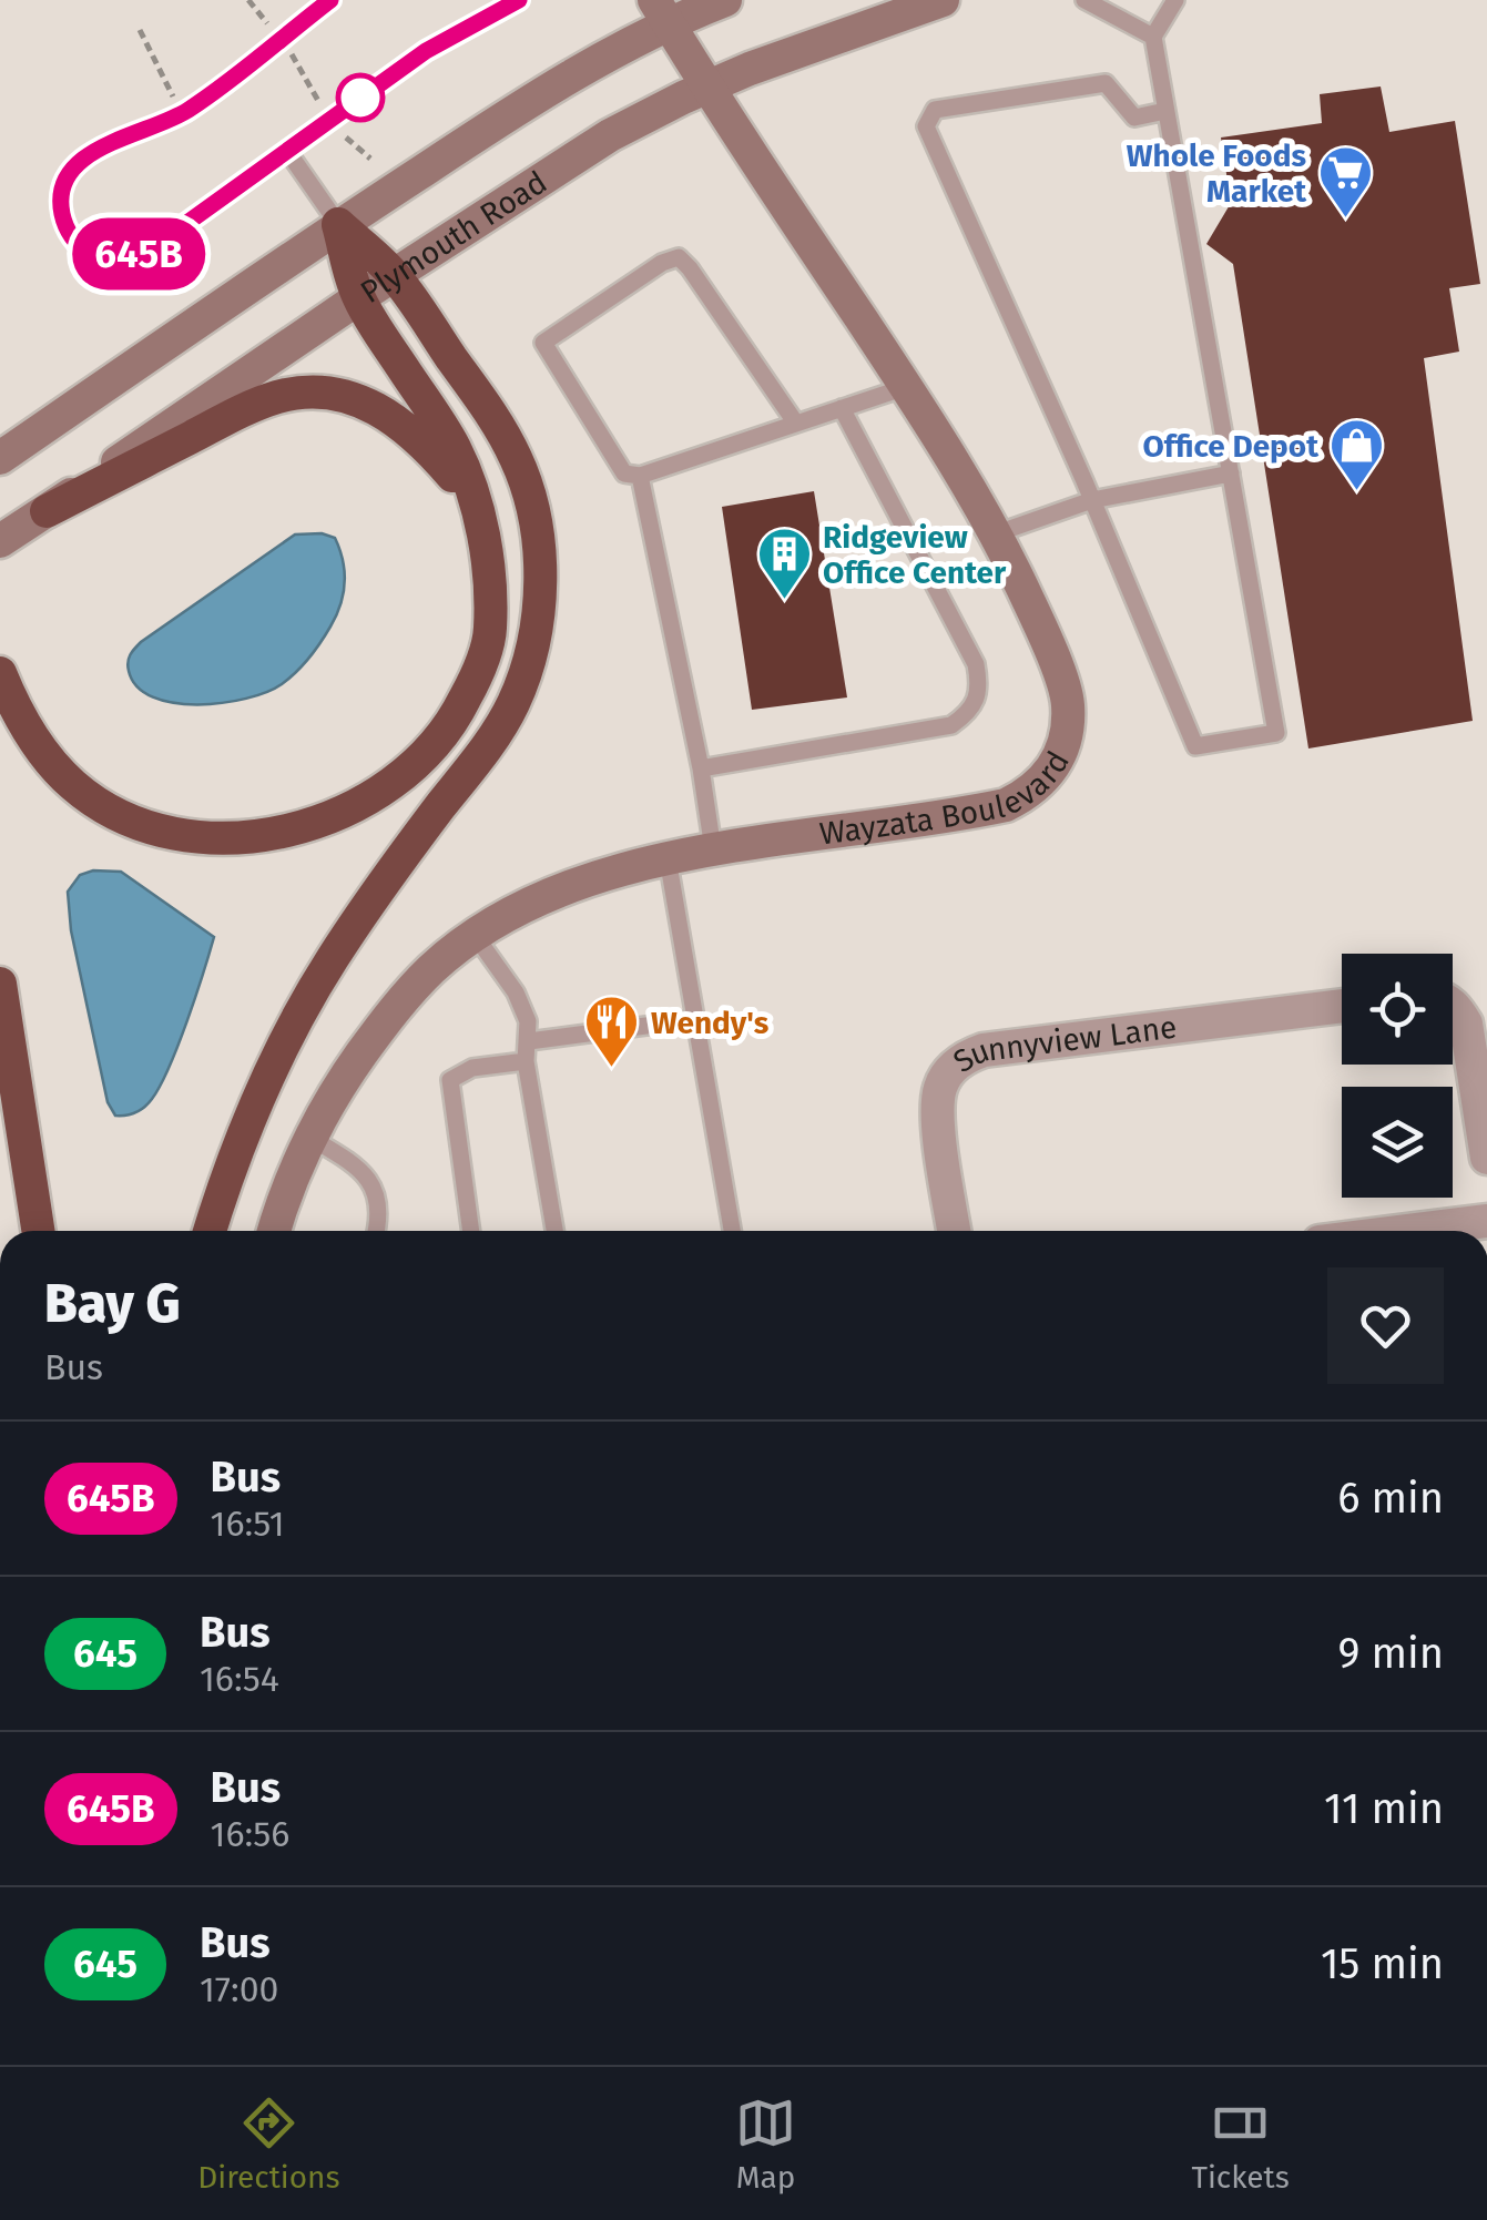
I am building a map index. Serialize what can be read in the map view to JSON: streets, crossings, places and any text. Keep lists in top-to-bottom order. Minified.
{"streets":{"main road":["Plymouth Road","Wayzata Boulevard"],"street":["Sunnyview Lane"]},"crossings":[["Plymouth Road","Wayzata Boulevard"]],"places":{"supermarket":["Whole Foods Market"],"shop":["Office Depot"],"building":["Ridgeview Office Center"],"restaurant":["Wendy's"]},"lines":["bus line 645B"],"page":{"on_map":"645B","heading":["Bay G","Bus"],"list":[{"mark":"645B","name":"Bus","note":"16:51","value":"6 min"},{"mark":"645","name":"Bus","note":"16:54","value":"9 min"},{"mark":"645B","name":"Bus","note":"16:56","value":"11 min"},{"mark":"645","name":"Bus","note":"17:00","value":"15 min"}],"tabs":["Directions","Map","Tickets"]}}
